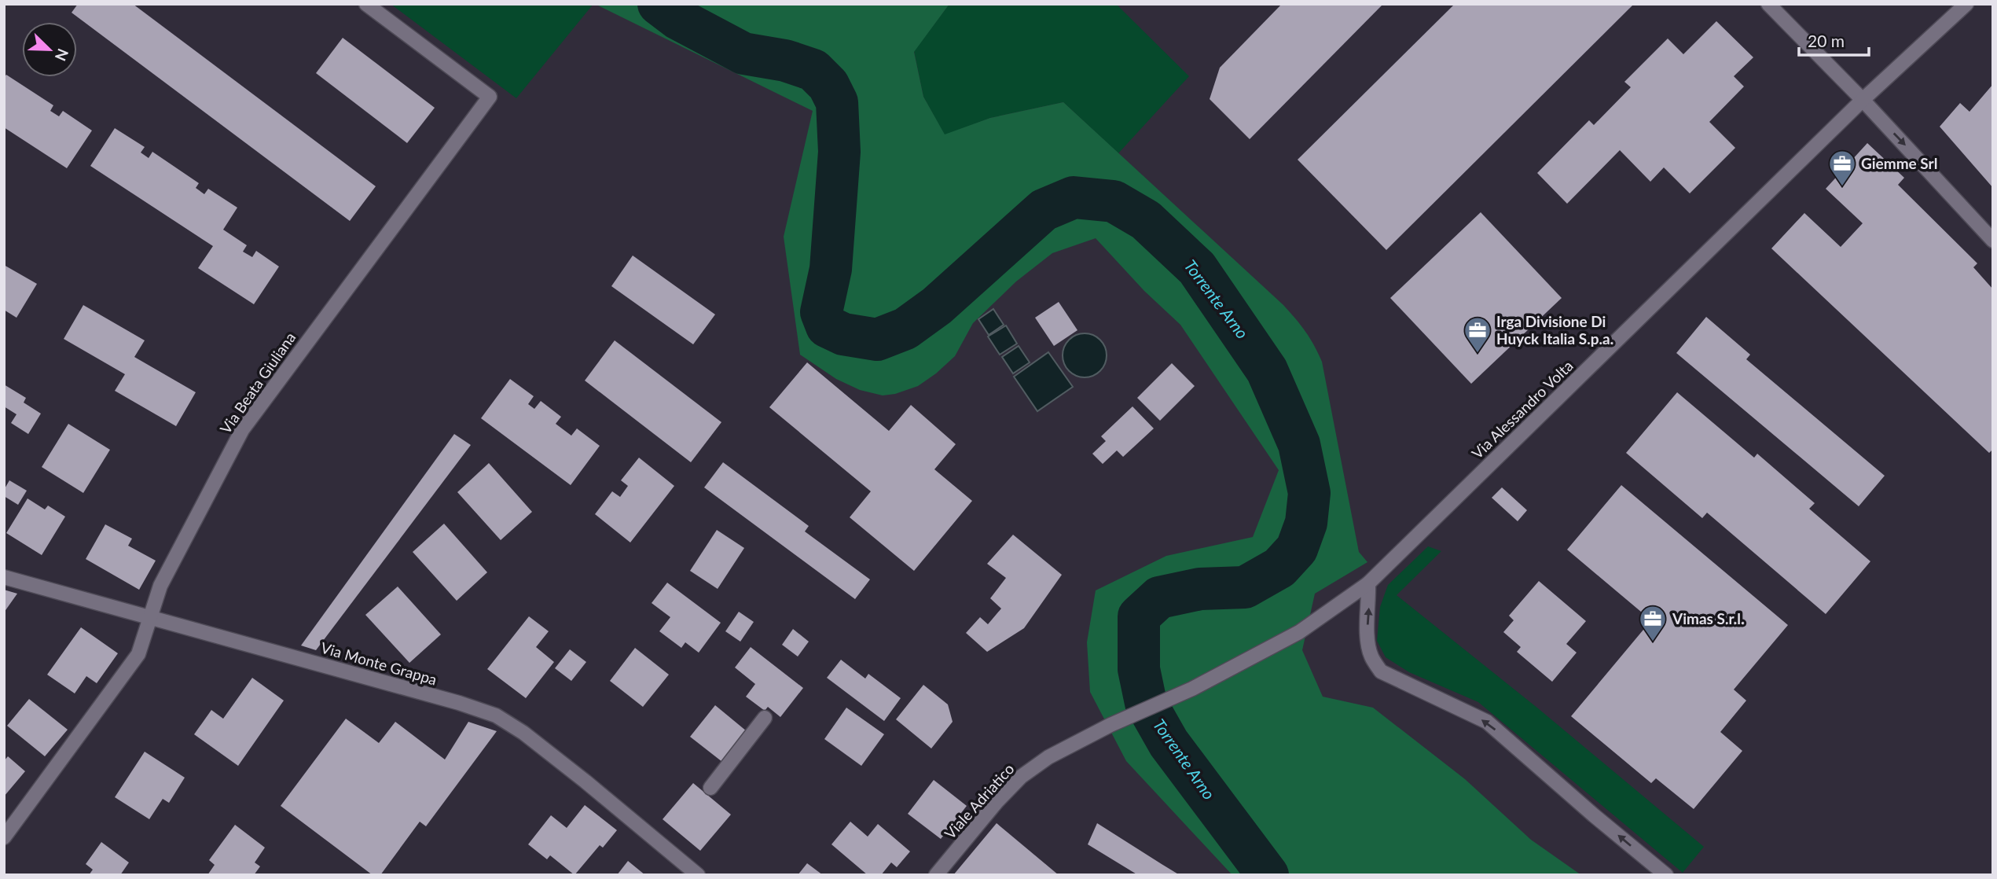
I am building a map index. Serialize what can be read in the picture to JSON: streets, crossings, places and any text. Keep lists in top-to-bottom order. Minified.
{"streets":{"street":["Via Beata Giuliana","Via Alessandro Volta","Via Monte Grappa","Viale Adriatico"]},"crossings":[["Via Beata Giuliana","Via Monte Grappa"],["Via Alessandro Volta","Viale Adriatico"]],"water":["Torrente Arno"],"places":{"office":["Giemme Srl","Irga Divisione Di Huyck Italia S.p.a.","Vimas S.r.l."]},"scale_bar":"20 m","north":"bottom right"}
